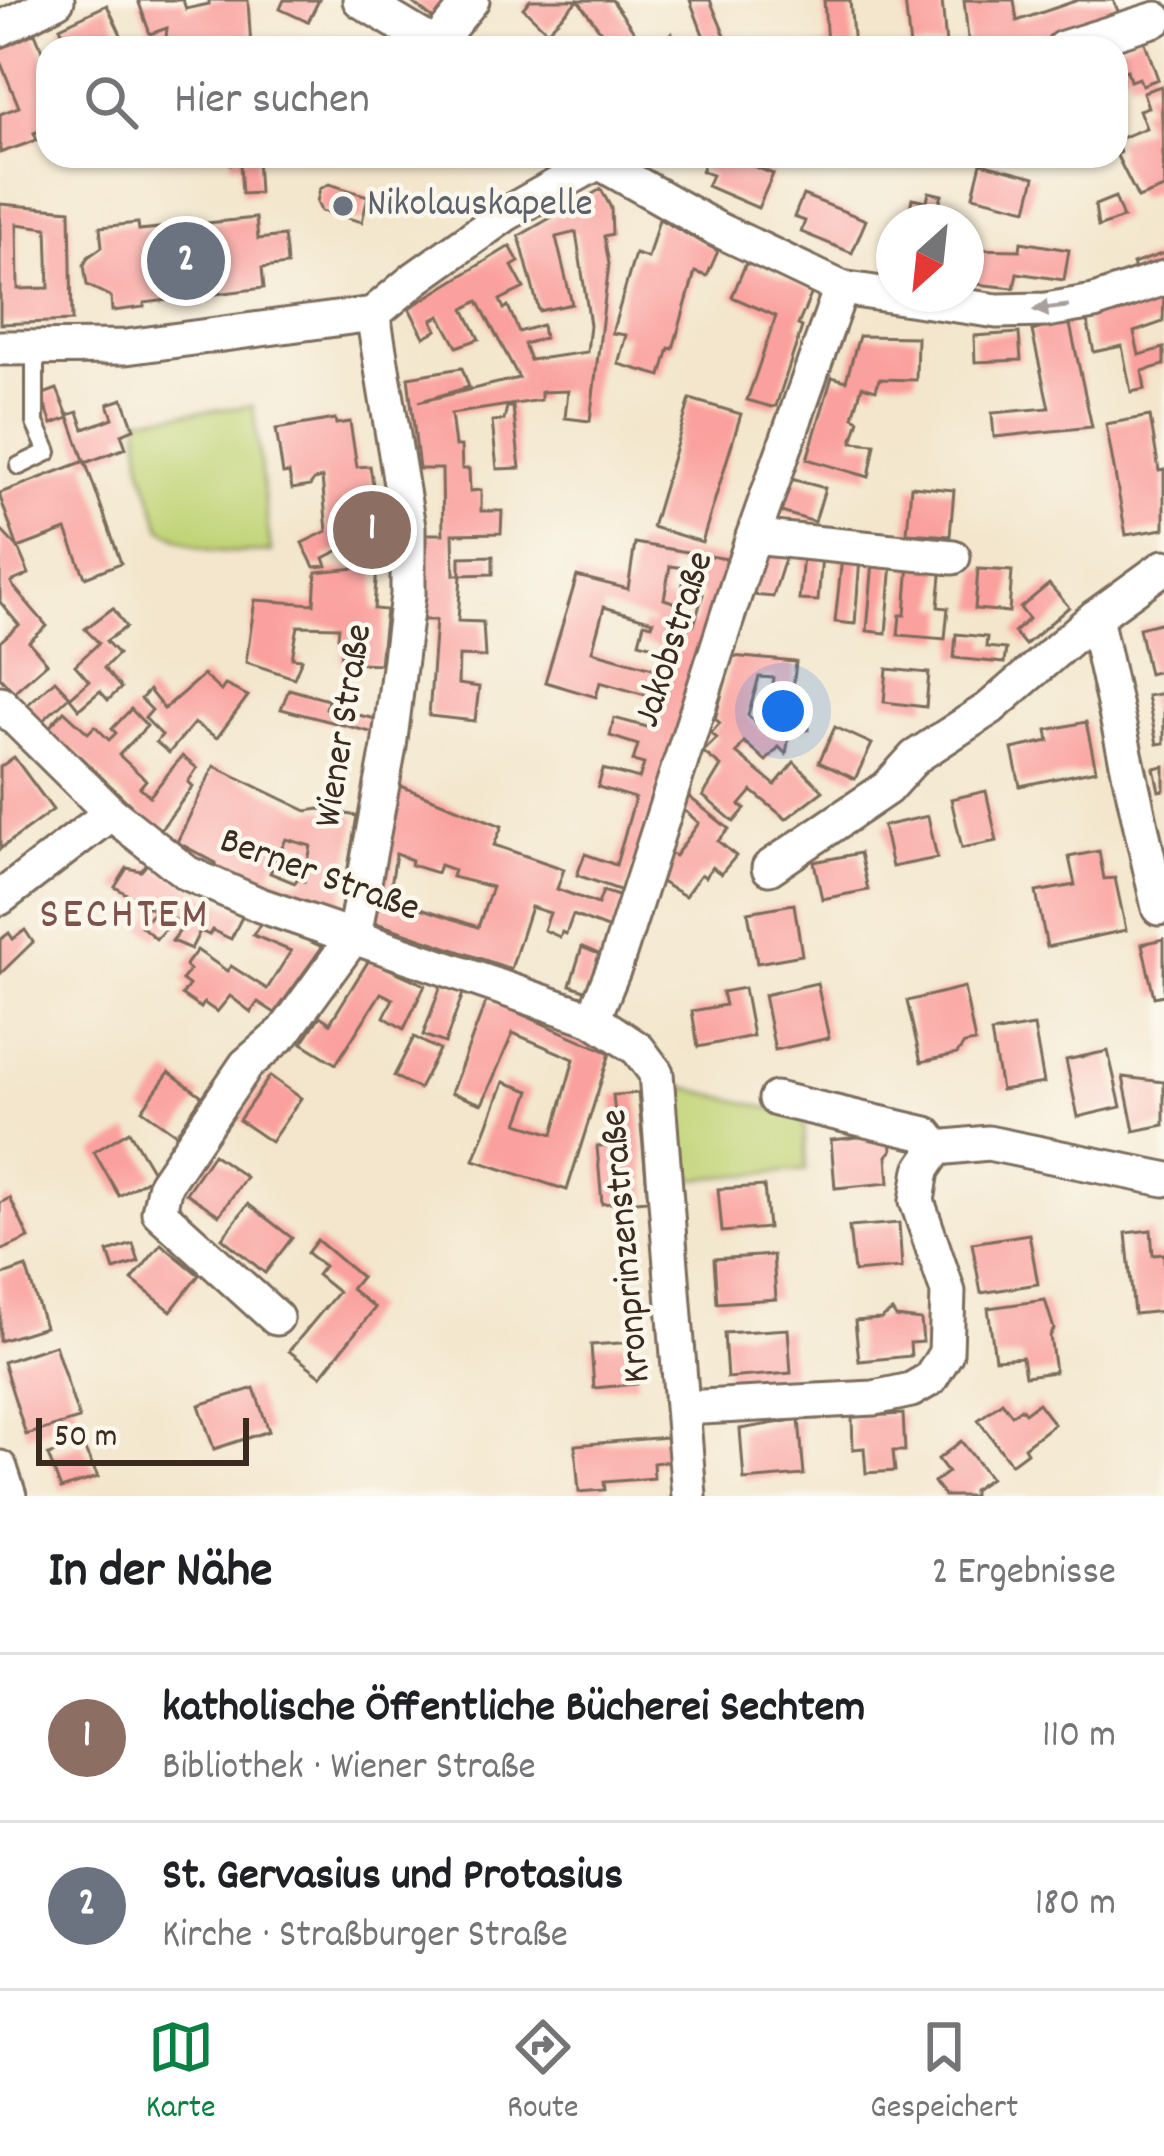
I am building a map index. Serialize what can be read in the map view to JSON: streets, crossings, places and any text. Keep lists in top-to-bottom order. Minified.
{"streets":{"street":["Jakobstraße","Wiener Straße","Berner Straße","Kronprinzenstraße"]},"crossings":[["Jakobstraße","Berner Straße"],["Jakobstraße","Kronprinzenstraße"],["Wiener Straße","Berner Straße"],["Berner Straße","Kronprinzenstraße"]],"districts":["SECHTEM"],"places":["Nikolauskapelle"],"scale_bar":"50 m","north":"bottom left","page":{"search":"Hier suchen","pins":["2","1"],"scale":"50 m","heading":["In der Nähe","2 Ergebnisse"],"list":[{"mark":"1","name":"katholische Öffentliche Bücherei Sechtem","note":"Bibliothek · Wiener Straße","value":"110 m"},{"mark":"2","name":"St. Gervasius und Protasius","note":"Kirche · Straßburger Straße","value":"180 m"}],"nav":["Karte","Route","Gespeichert"]}}
